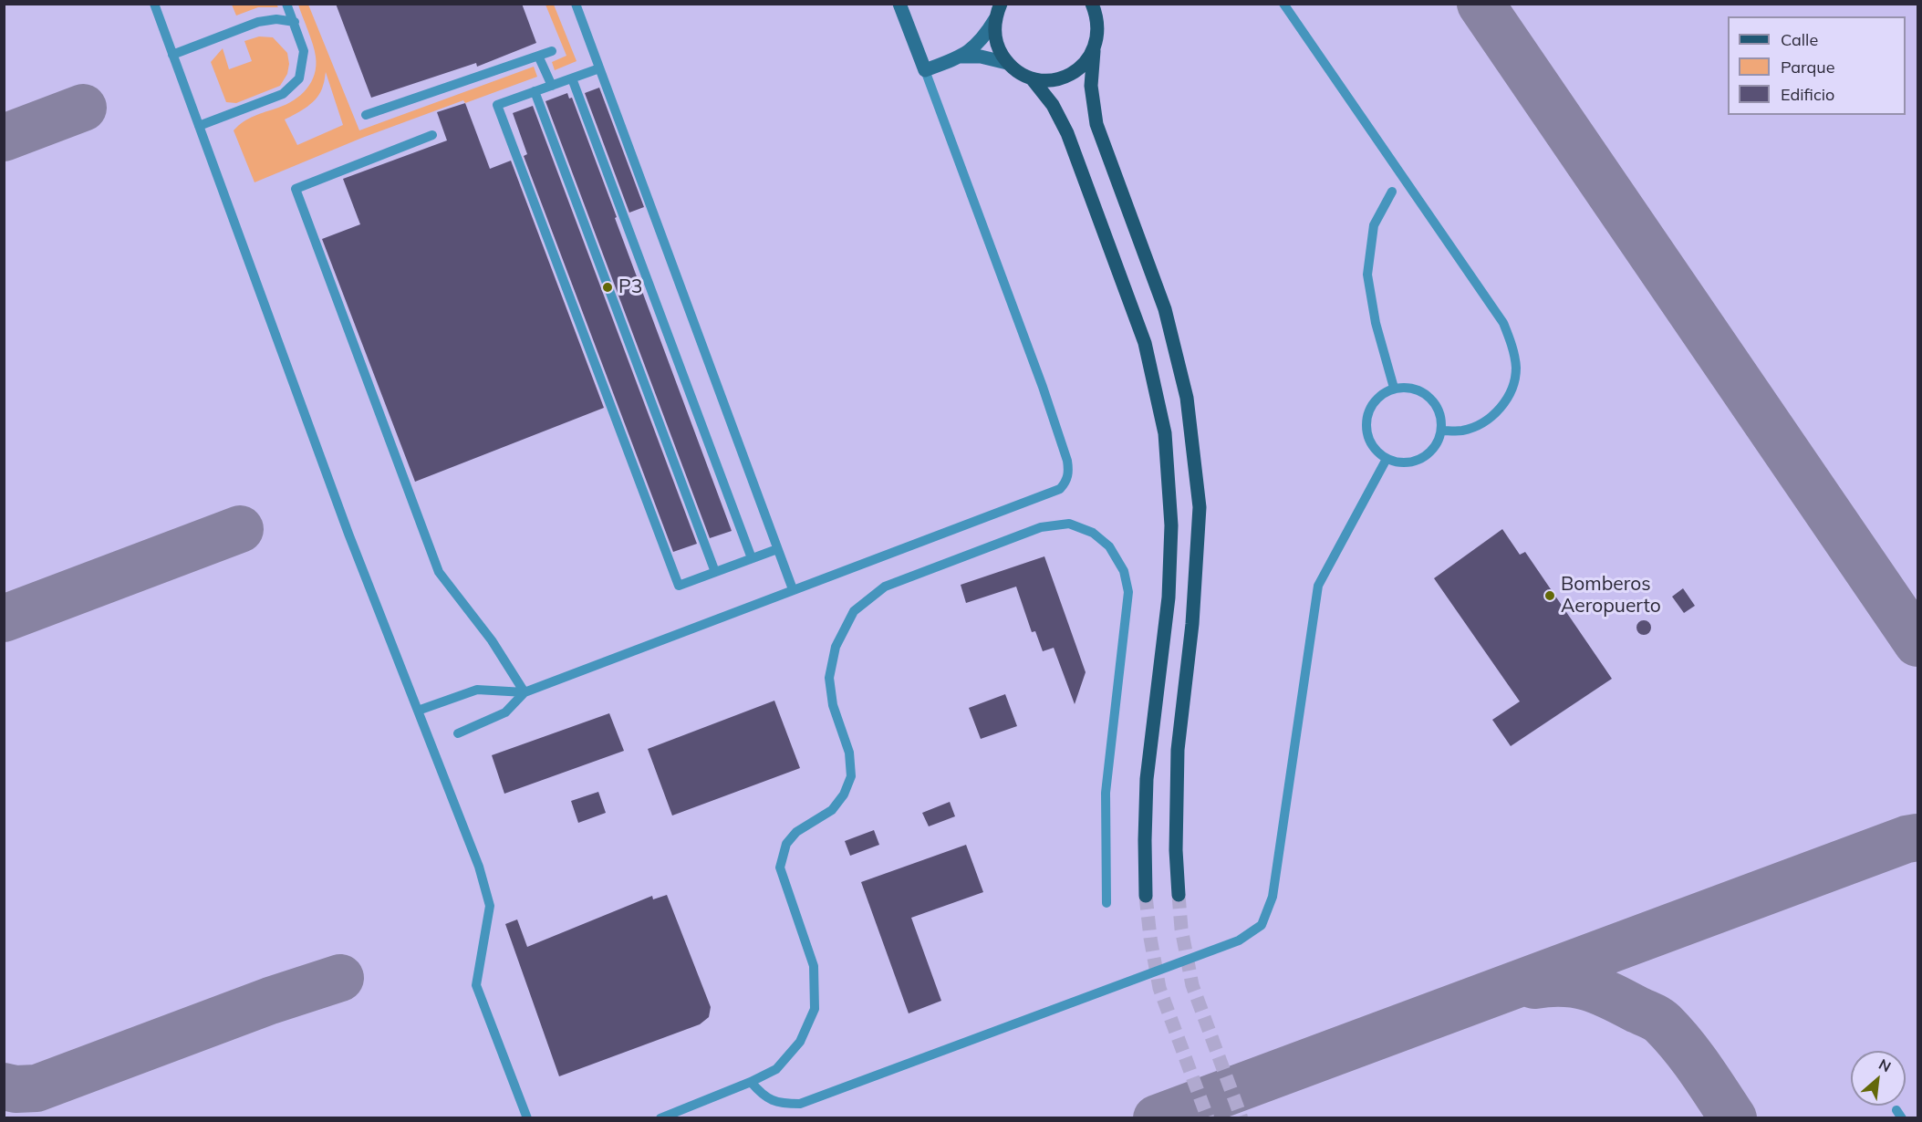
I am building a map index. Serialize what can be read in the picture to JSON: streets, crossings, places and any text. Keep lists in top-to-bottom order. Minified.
{"places":["P3","Bomberos Aeropuerto"],"legend":["Calle","Parque","Edificio"],"north":"top right"}
